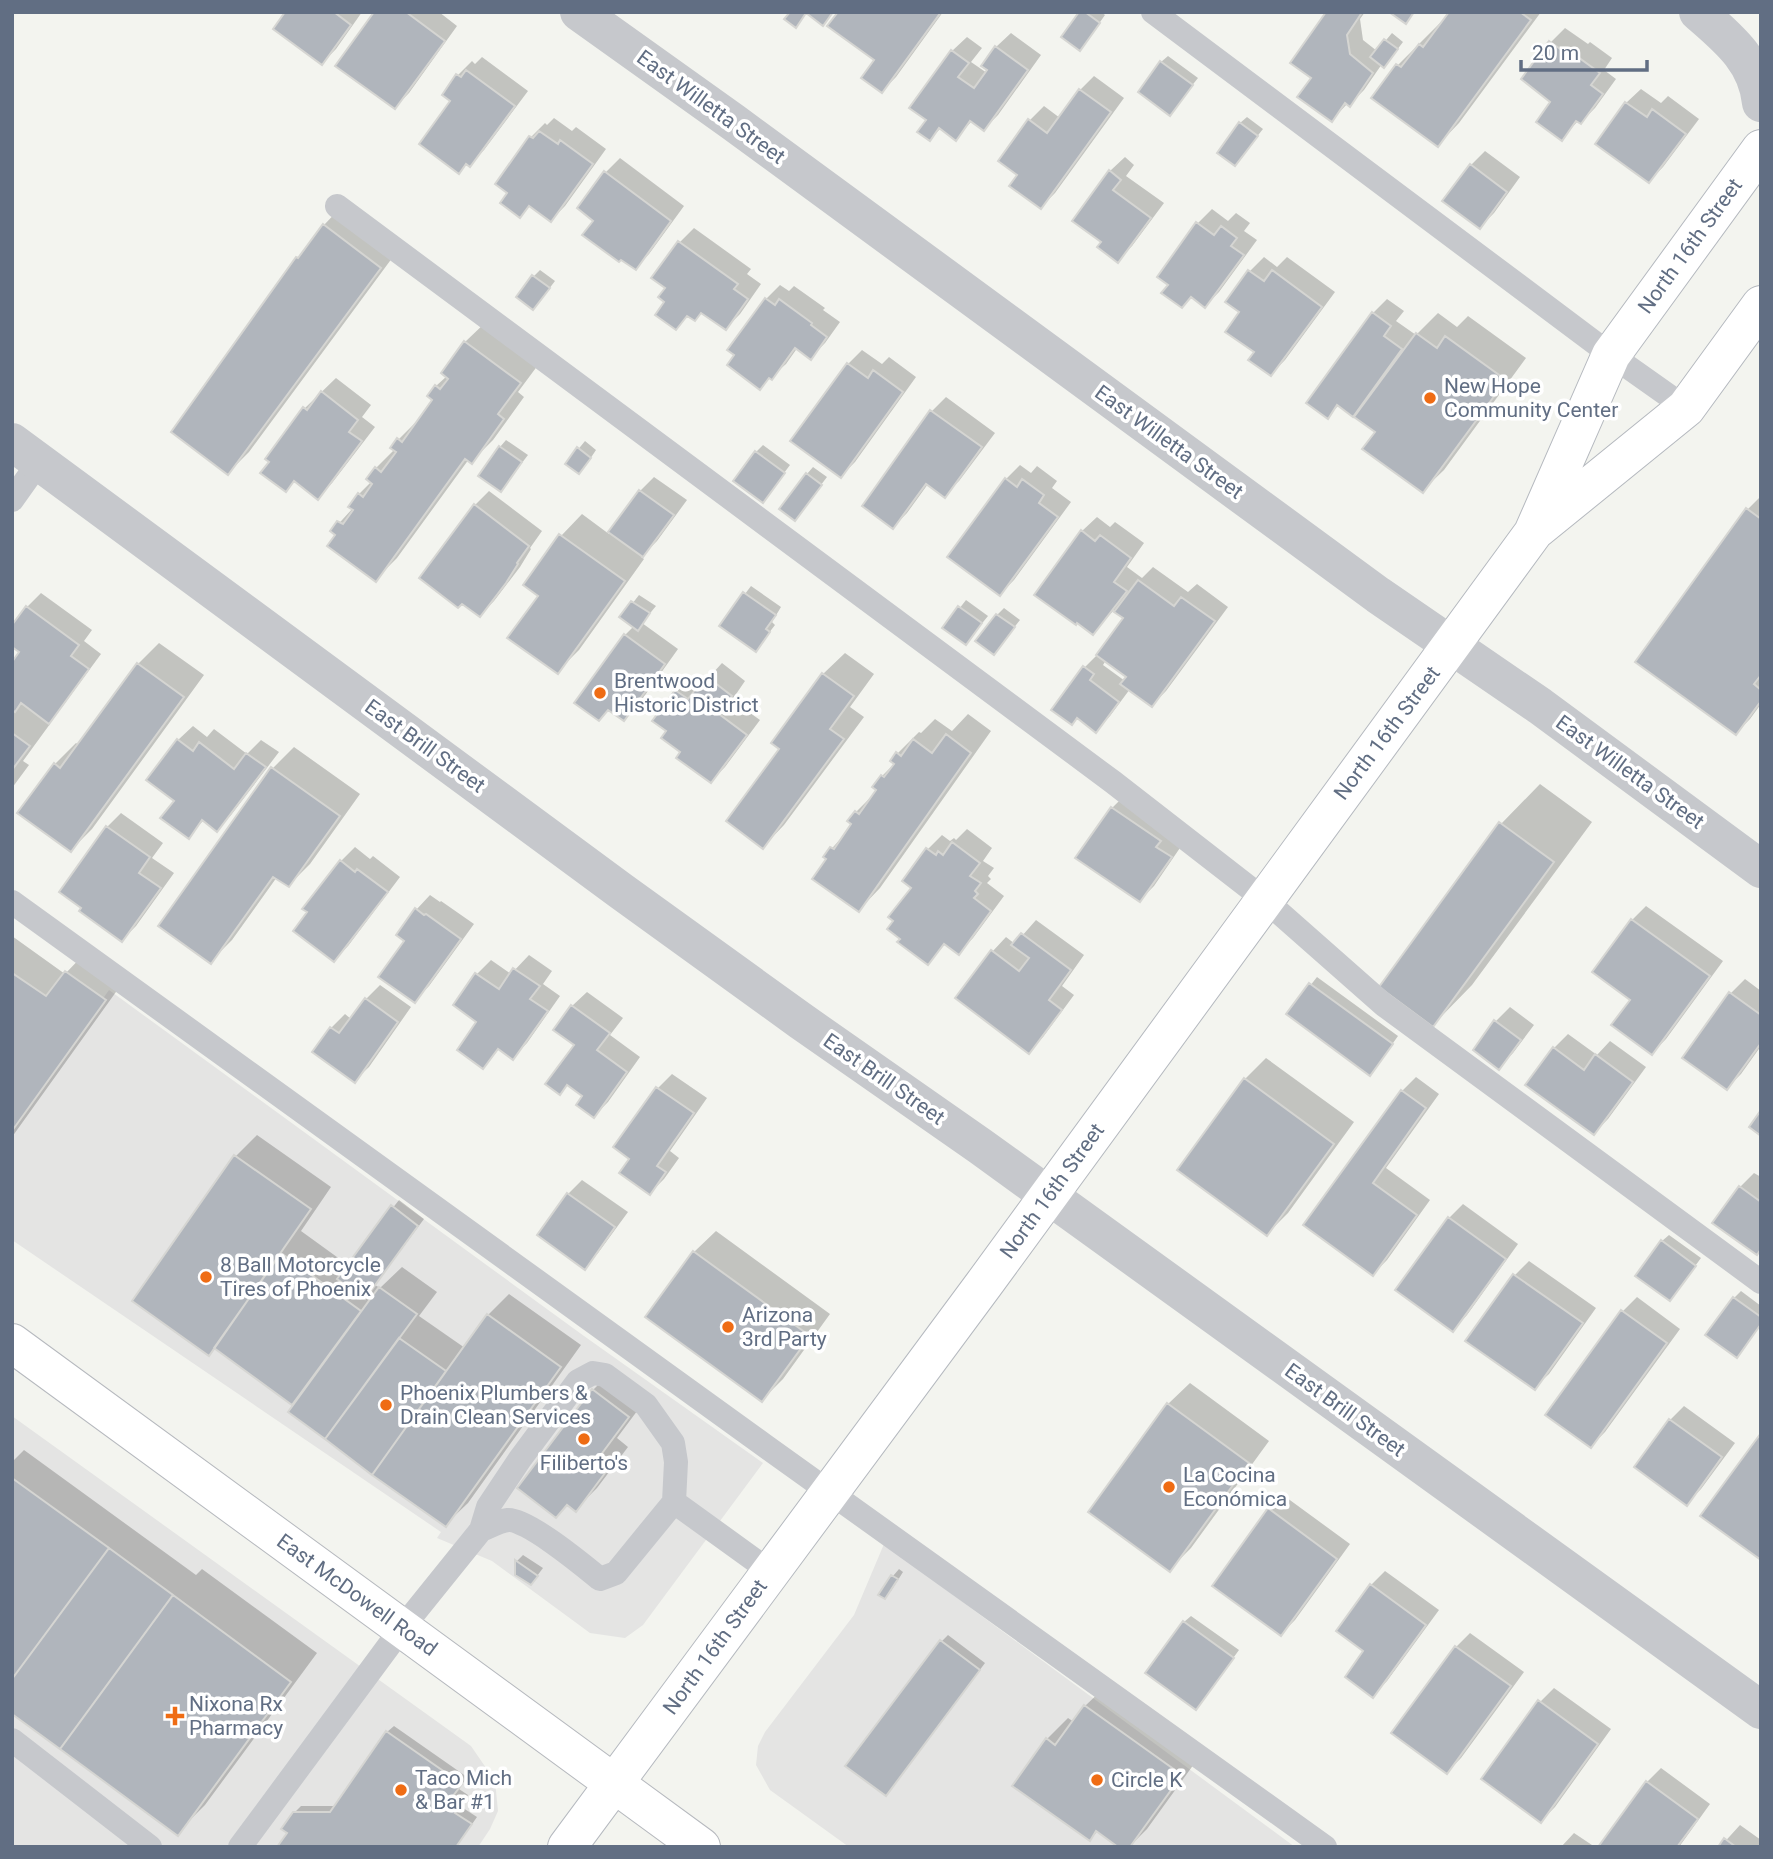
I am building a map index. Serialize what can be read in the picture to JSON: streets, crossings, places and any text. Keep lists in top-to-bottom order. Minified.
{"streets":{"main road":["North 16th Street","East McDowell Road"],"street":["East Willetta Street","East Brill Street"]},"crossings":[["East Willetta Street","North 16th Street"],["North 16th Street","East Brill Street"],["North 16th Street","East McDowell Road"]],"places":{"other":["New Hope Community Center","Brentwood Historic District","8 Ball Motorcycle Tires of Phoenix","Arizona 3rd Party","Phoenix Plumbers & Drain Clean Services","Filiberto's","La Cocina Económica","Circle K","Taco Mich & Bar #1"],"health":["Nixona Rx Pharmacy"]},"scale_bar":"20 m"}
